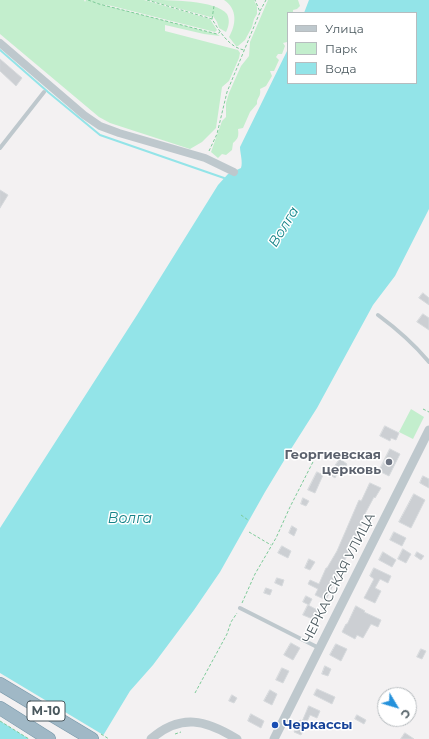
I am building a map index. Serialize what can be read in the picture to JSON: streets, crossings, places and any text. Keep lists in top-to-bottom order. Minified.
{"streets":{"highway":["М-10"],"street":["ЧЕРКАССКАЯ УЛИЦА"]},"water":["Волга"],"places":["Георгиевская церковь","Черкассы"],"legend":["Улица","Парк","Вода"],"north":"bottom right"}
